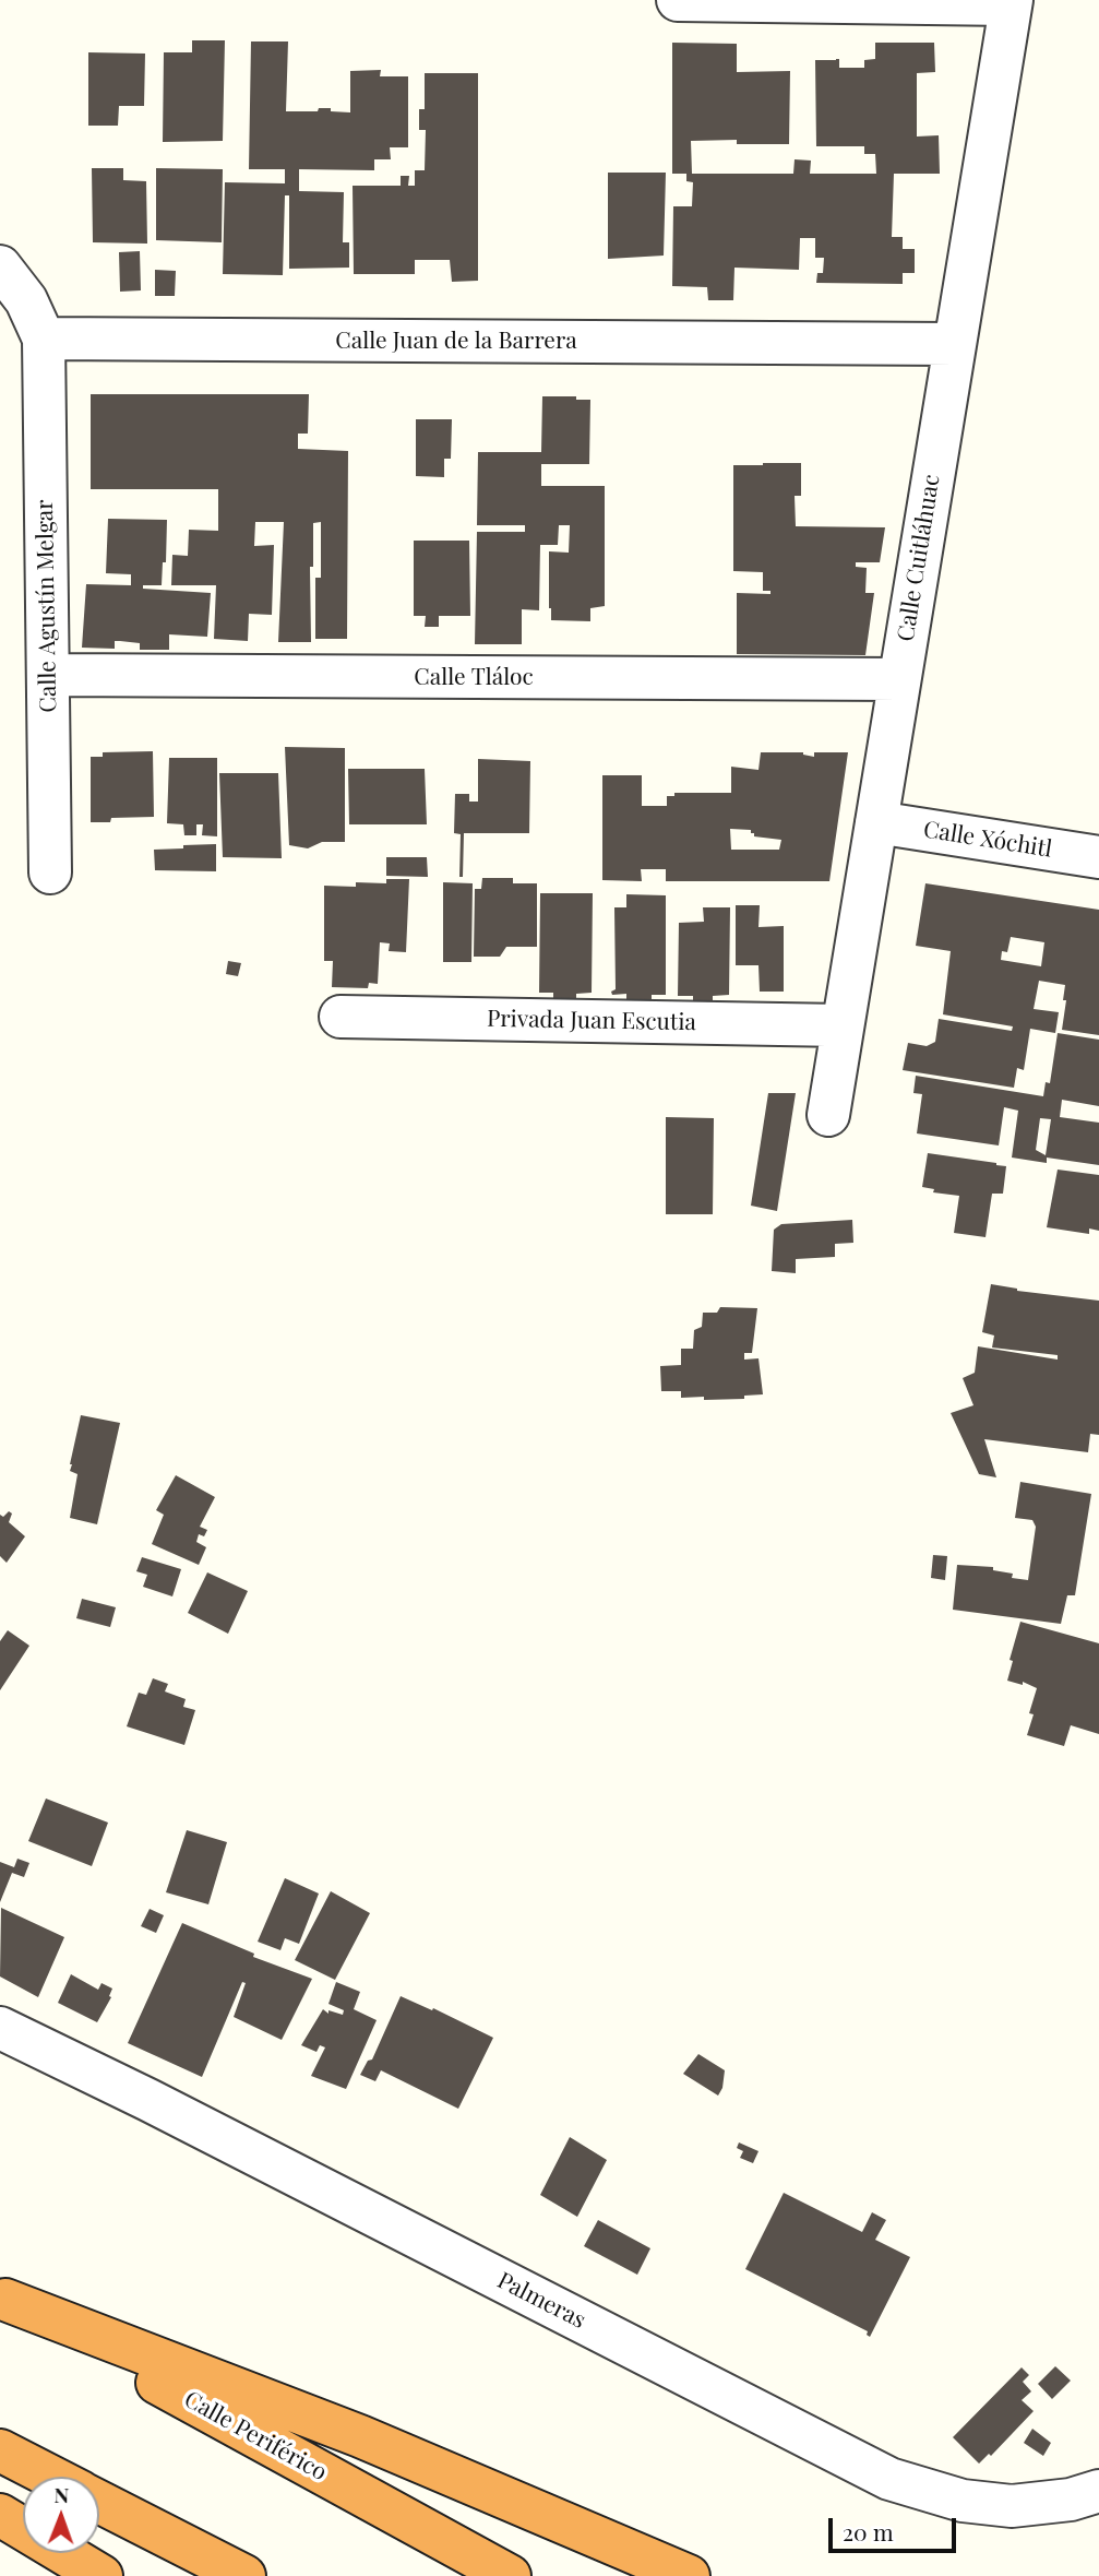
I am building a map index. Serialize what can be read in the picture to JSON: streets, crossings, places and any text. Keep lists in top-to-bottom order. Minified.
{"streets":{"highway":["Calle Periférico"],"street":["Calle Juan de la Barrera","Calle Cuitláhuac","Calle Agustín Melgar","Calle Tláloc","Calle Xóchitl","Privada Juan Escutia","Palmeras"]},"crossings":[["Calle Juan de la Barrera","Calle Cuitláhuac"],["Calle Juan de la Barrera","Calle Agustín Melgar"],["Calle Cuitláhuac","Calle Tláloc"],["Calle Cuitláhuac","Calle Xóchitl"],["Calle Cuitláhuac","Privada Juan Escutia"],["Calle Agustín Melgar","Calle Tláloc"]],"scale_bar":"20 m","north":"top"}
